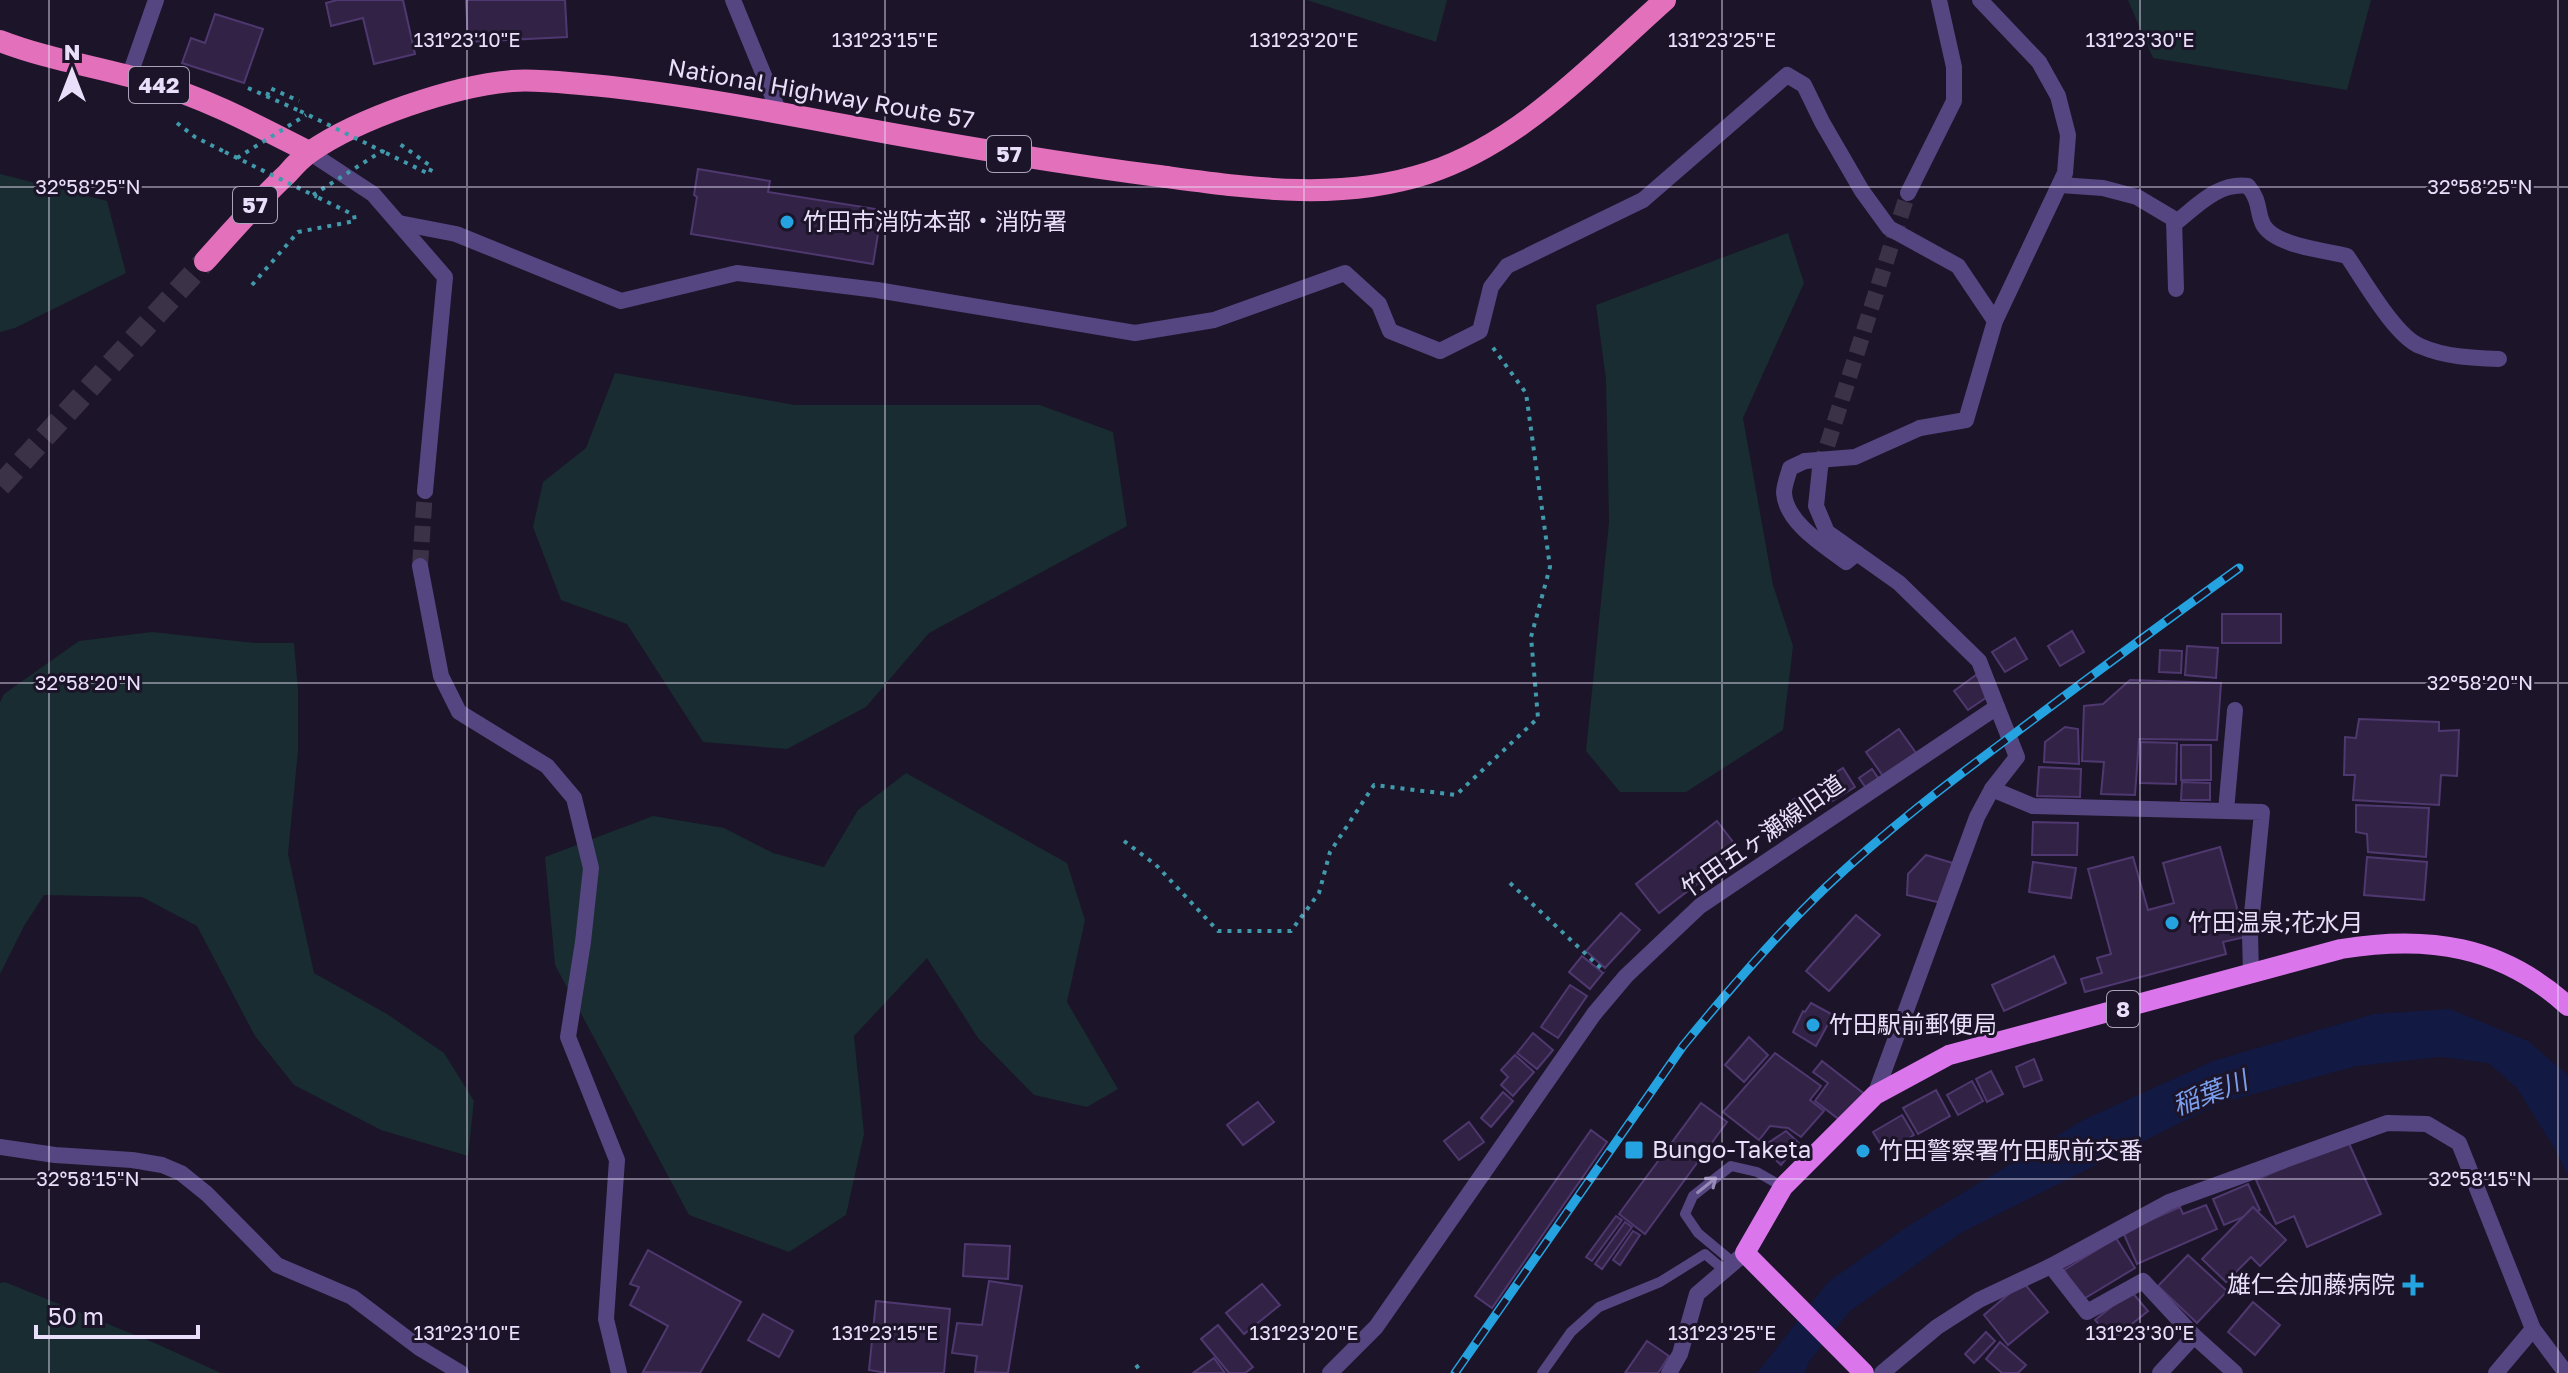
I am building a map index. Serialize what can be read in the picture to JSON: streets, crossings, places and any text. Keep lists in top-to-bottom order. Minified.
{"streets":{"highway":["442","National Highway Route 57","57"],"main road":["8"],"street":["竹田五ヶ瀬線旧道"]},"crossings":[["442","National Highway Route 57"]],"water":["稲葉川"],"places":{"other":["竹田市消防本部・消防署","竹田温泉;花水月","竹田駅前郵便局","竹田警察署竹田駅前交番"],"transit":["Bungo-Taketa"],"health":["雄仁会加藤病院"]},"scale_bar":"50 m","north":"top","coordinates":["131°23'10\"E","131°23'15\"E","131°23'20\"E","131°23'25\"E","131°23'30\"E","32°58'25\"N","32°58'20\"N","32°58'15\"N"]}
